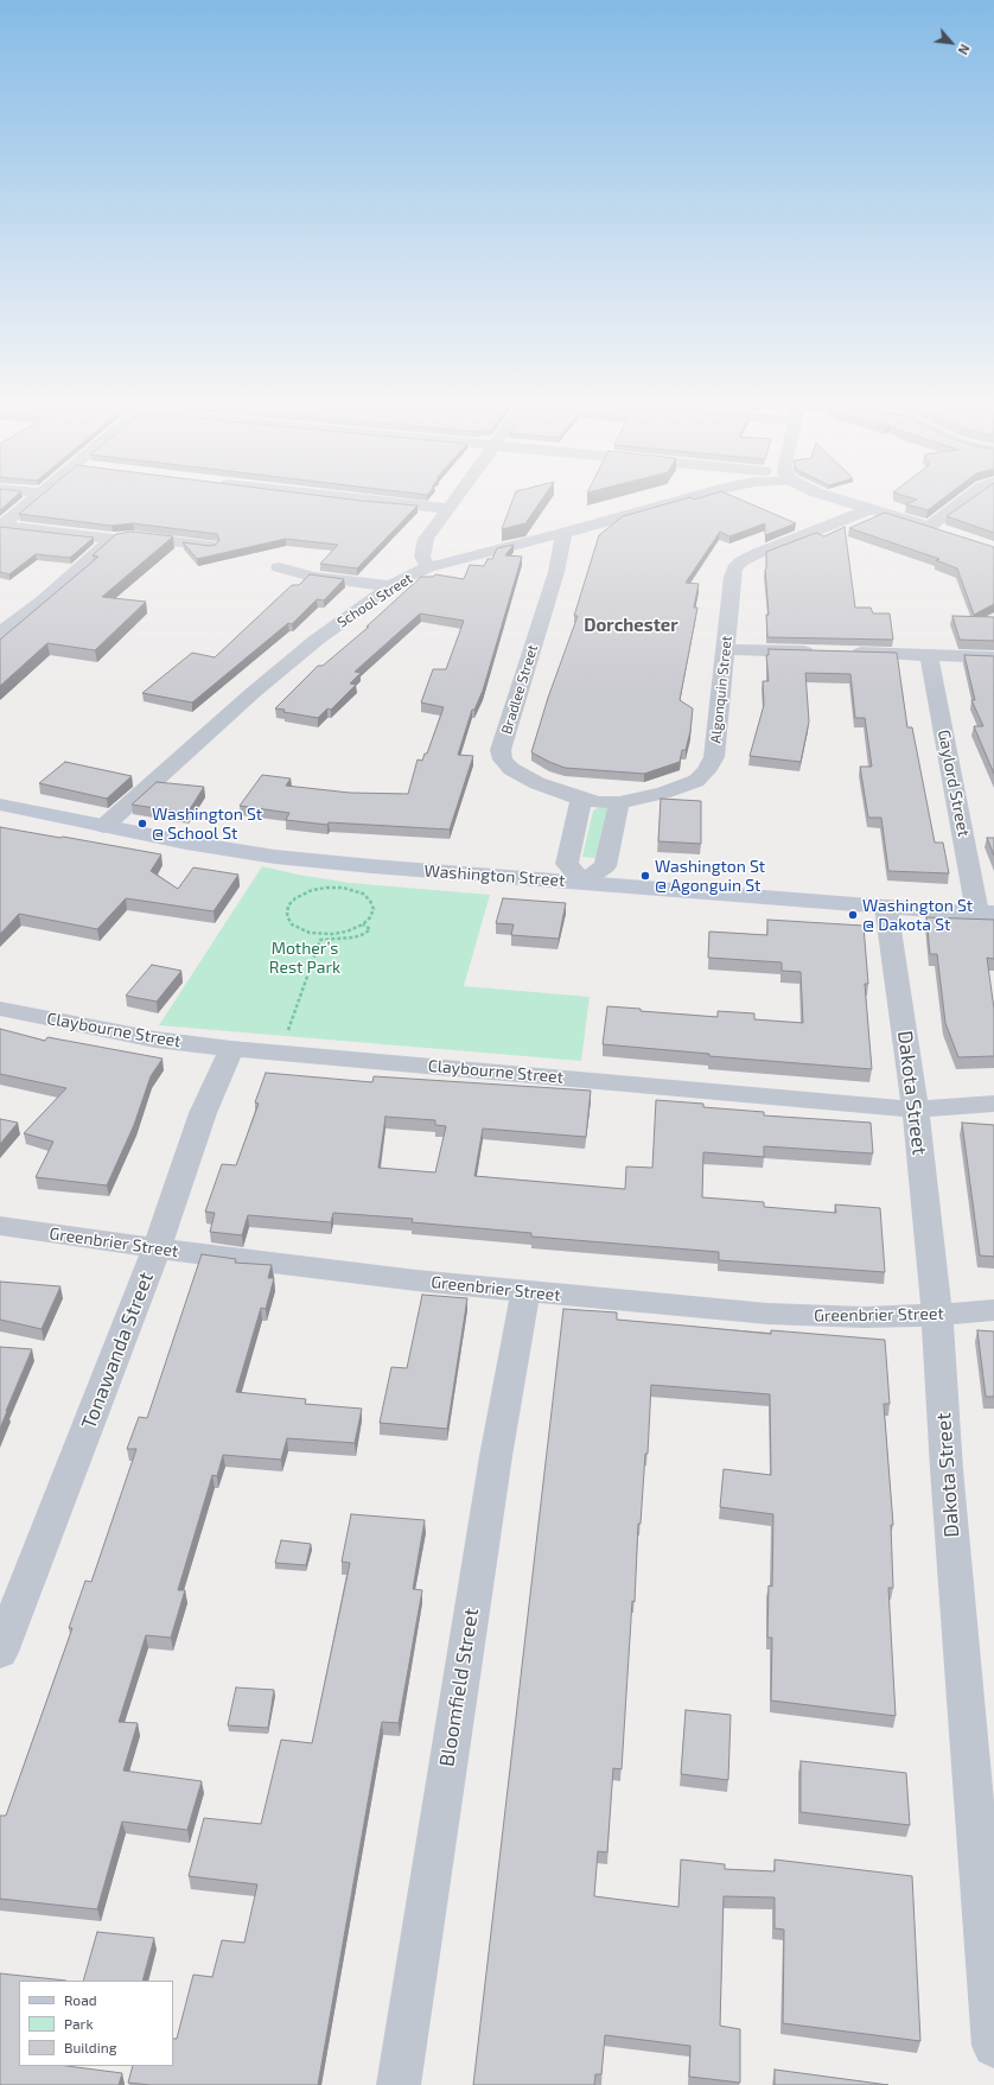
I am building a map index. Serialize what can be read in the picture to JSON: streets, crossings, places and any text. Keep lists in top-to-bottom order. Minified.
{"streets":{"main road":["Washington Street"],"street":["School Street","Bradlee Street","Algonquin Street","Gaylord Street","Claybourne Street","Dakota Street","Greenbrier Street","Tonawanda Street","Bloomfield Street"]},"crossings":[["School Street","Bradlee Street"],["School Street","Washington Street"],["Bradlee Street","Algonquin Street"],["Gaylord Street","Washington Street"],["Washington Street","Dakota Street"],["Claybourne Street","Dakota Street"],["Claybourne Street","Tonawanda Street"],["Dakota Street","Greenbrier Street"],["Greenbrier Street","Tonawanda Street"],["Greenbrier Street","Bloomfield Street"]],"districts":["Dorchester"],"parks":["Mother’s Rest Park"],"places":["Washington St @ School St","Washington St @ Agonguin St","Washington St @ Dakota St"],"legend":["Road","Park","Building"],"north":"bottom right"}
